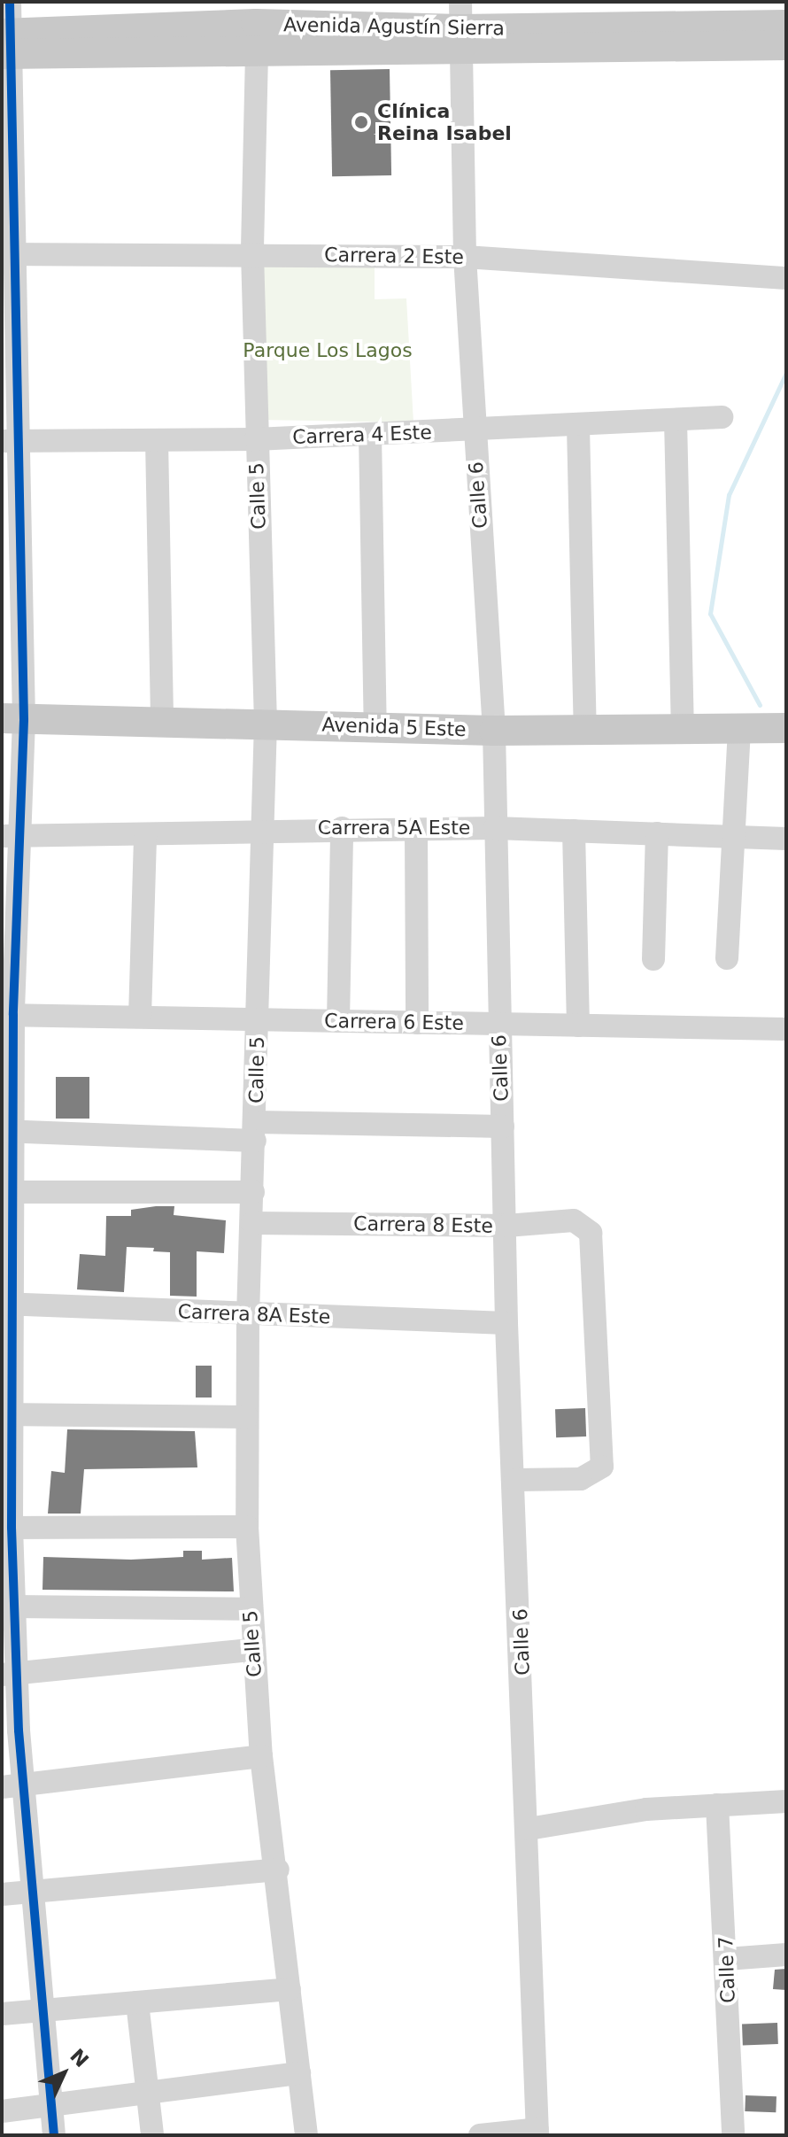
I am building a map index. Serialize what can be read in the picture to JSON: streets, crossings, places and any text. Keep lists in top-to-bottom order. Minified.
{"streets":{"main road":["Avenida Agustín Sierra","Avenida 5 Este"],"street":["Carrera 2 Este","Carrera 4 Este","Calle 6","Calle 5","Carrera 5A Este","Carrera 6 Este","Carrera 8 Este","Carrera 8A Este","Calle 7"]},"crossings":[["Avenida Agustín Sierra","Calle 6"],["Avenida Agustín Sierra","Calle 5"],["Carrera 2 Este","Calle 6"],["Carrera 2 Este","Calle 5"],["Carrera 4 Este","Calle 6"],["Carrera 4 Este","Calle 5"],["Calle 6","Avenida 5 Este"],["Calle 6","Carrera 5A Este"],["Calle 6","Carrera 6 Este"],["Calle 6","Carrera 8 Este"],["Calle 6","Carrera 8A Este"],["Calle 5","Avenida 5 Este"],["Calle 5","Carrera 5A Este"],["Calle 5","Carrera 6 Este"],["Calle 5","Carrera 8 Este"],["Calle 5","Carrera 8A Este"]],"parks":["Parque Los Lagos"],"places":["Clínica Reina Isabel"],"north":"top right"}
